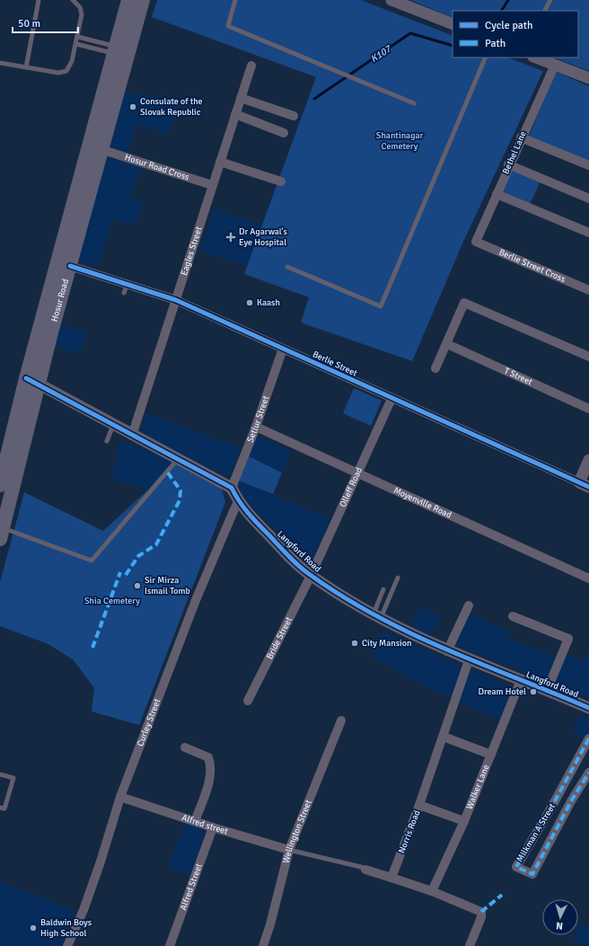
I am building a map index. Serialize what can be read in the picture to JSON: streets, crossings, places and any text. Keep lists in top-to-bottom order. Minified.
{"streets":{"main road":["Hosur Road"],"street":["Bethel Lane","Hosur Road Cross","Eagles Street","Berlie Street Cross","Berlie Street","T Street","Setlur Street","Olleff Road","Moyenville Road","Langford Road","Bride Street","Curley Street","Walker Lane","Alfred street","Wellington Street","Norris Road","Milkman A Street","Alfred Street"]},"crossings":[["Bethel Lane","Berlie Street Cross"],["Hosur Road Cross","Eagles Street"],["Hosur Road Cross","Hosur Road"],["Eagles Street","Berlie Street"],["Hosur Road","Berlie Street"],["Berlie Street","Setlur Street"],["Berlie Street","Olleff Road"],["Setlur Street","Moyenville Road"],["Setlur Street","Langford Road"],["Olleff Road","Moyenville Road"],["Olleff Road","Langford Road"],["Olleff Road","Bride Street"],["Langford Road","Bride Street"],["Langford Road","Curley Street"],["Langford Road","Walker Lane"],["Langford Road","Norris Road"],["Curley Street","Alfred street"],["Alfred street","Wellington Street"],["Alfred street","Alfred Street"]],"water":["K107"],"parks":["Shantinagar Cemetery","Shia Cemetery"],"places":{"other":["Consulate of the Slovak Republic","Kaash","Sir Mirza Ismail Tomb","City Mansion","Dream Hotel","Baldwin Boys High School"],"health":["Dr Agarwal's Eye Hospital"]},"legend":["Cycle path","Path"],"scale_bar":"50 m","north":"bottom"}
